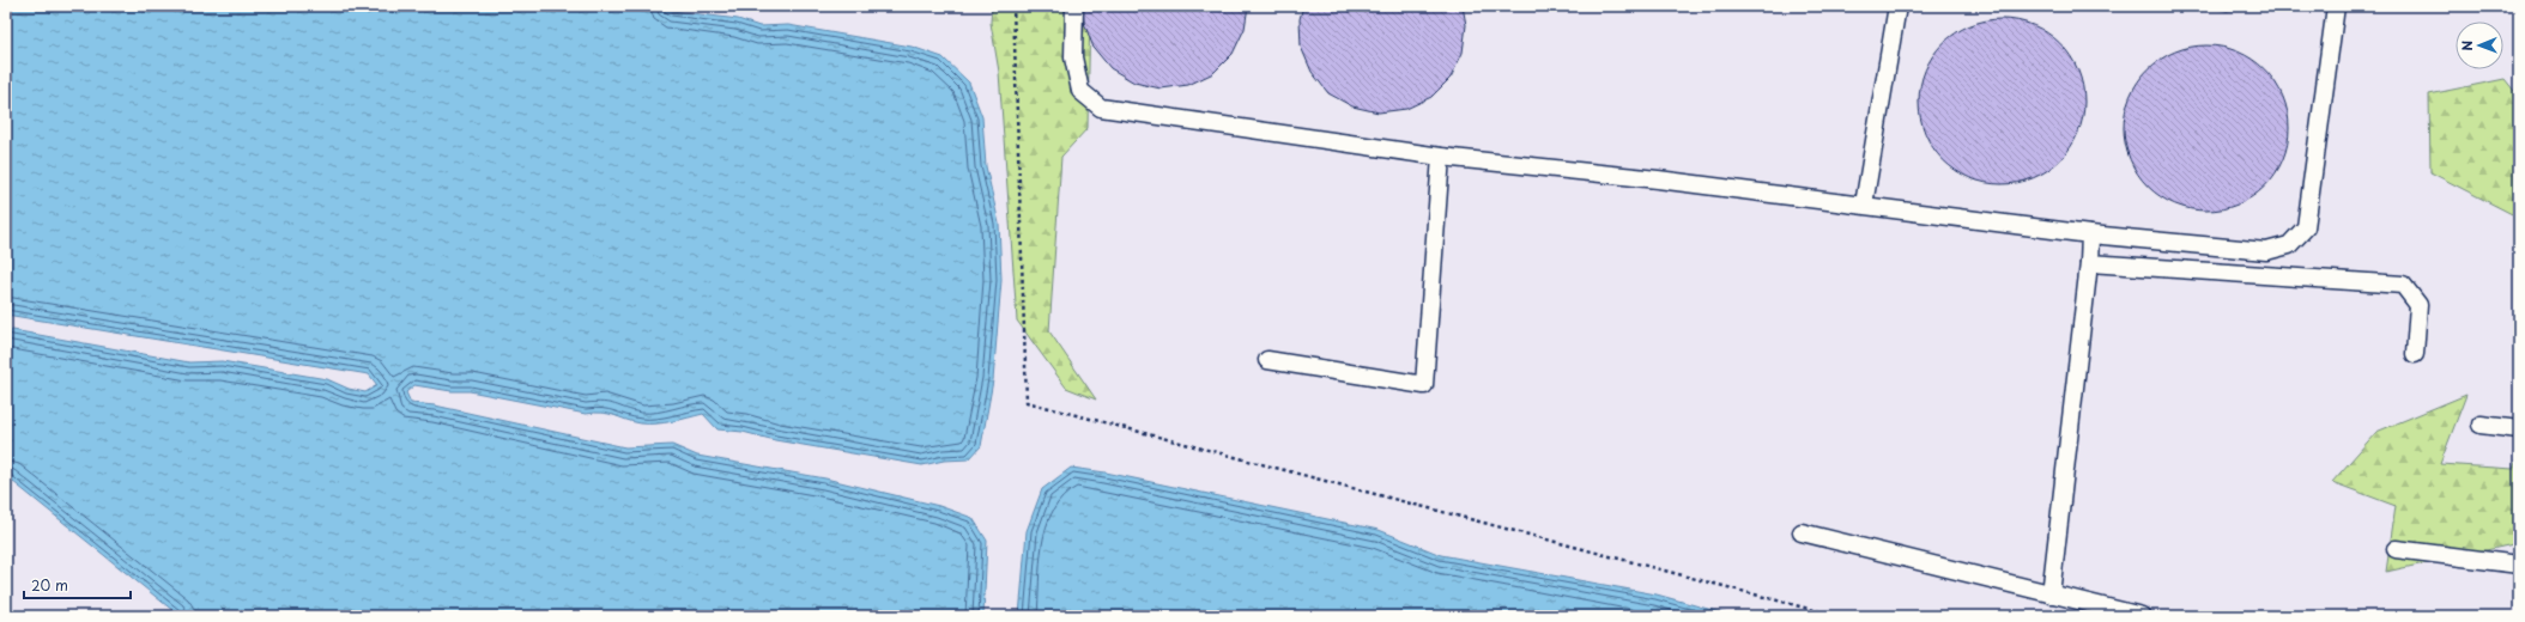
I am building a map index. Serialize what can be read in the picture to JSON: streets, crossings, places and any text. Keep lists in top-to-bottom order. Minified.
{"scale_bar":"20 m","north":"left"}
